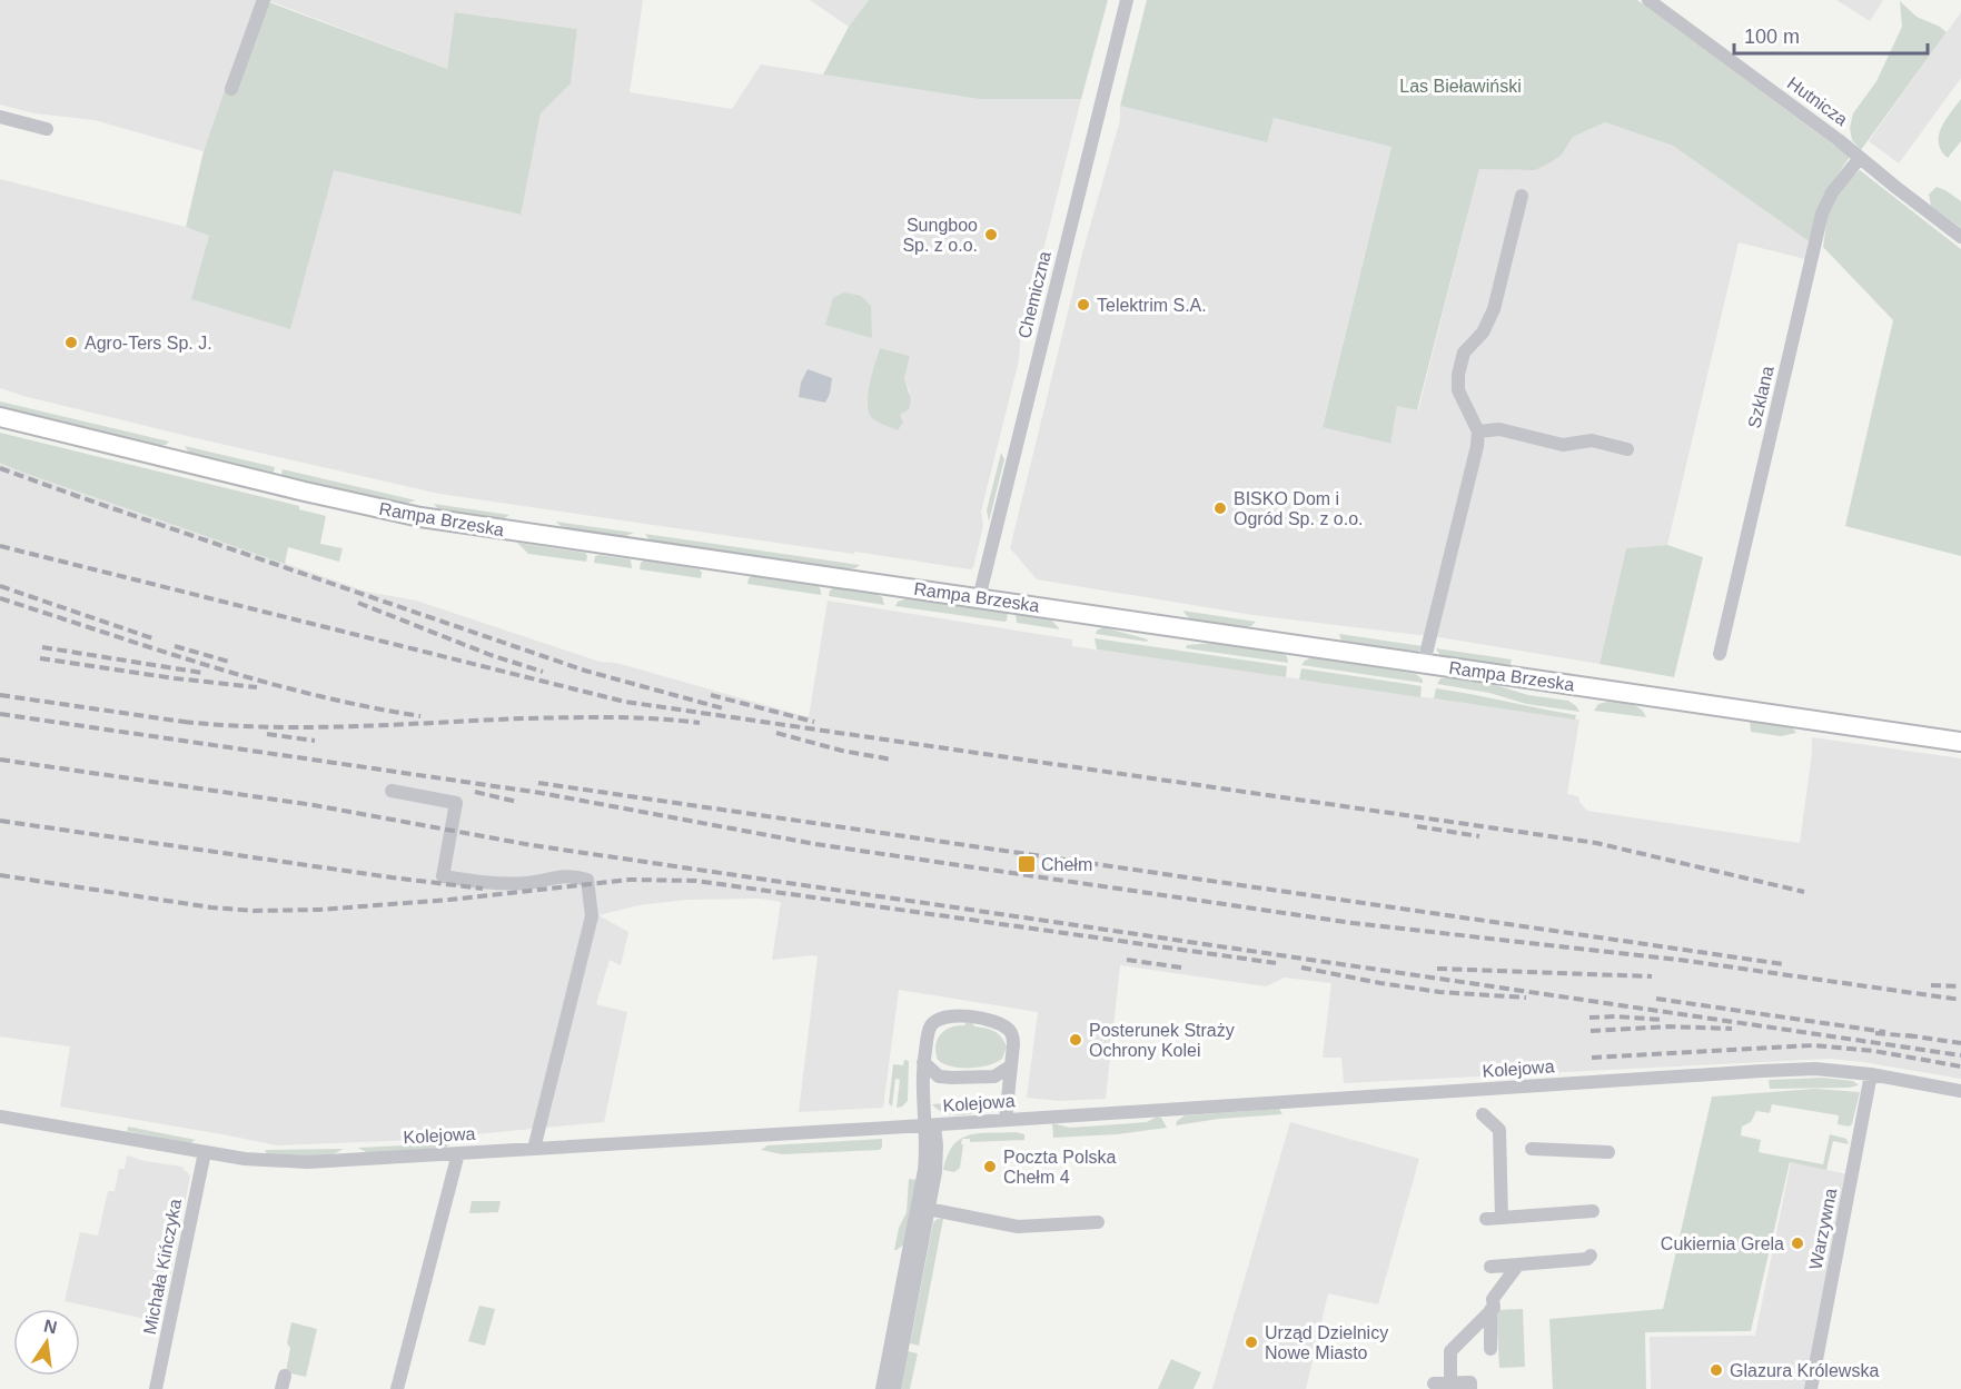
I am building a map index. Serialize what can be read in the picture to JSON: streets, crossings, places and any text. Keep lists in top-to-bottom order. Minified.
{"streets":{"highway":["Rampa Brzeska"],"street":["Hutnicza","Chemiczna","Szklana","Kolejowa","Warzywna","Michała Kińczyka"]},"crossings":[["Hutnicza","Szklana"],["Chemiczna","Rampa Brzeska"],["Kolejowa","Warzywna"],["Kolejowa","Michała Kińczyka"]],"parks":["Las Bieławiński"],"places":{"other":["Sungboo Sp. z o.o.","Telektrim S.A.","Agro-Ters Sp. J.","BISKO Dom i Ogród Sp. z o.o.","Posterunek Straży Ochrony Kolei","Poczta Polska Chełm 4","Cukiernia Grela","Urząd Dzielnicy Nowe Miasto","Glazura Królewska"],"transit":["Chełm"]},"scale_bar":"100 m","north":"top"}
